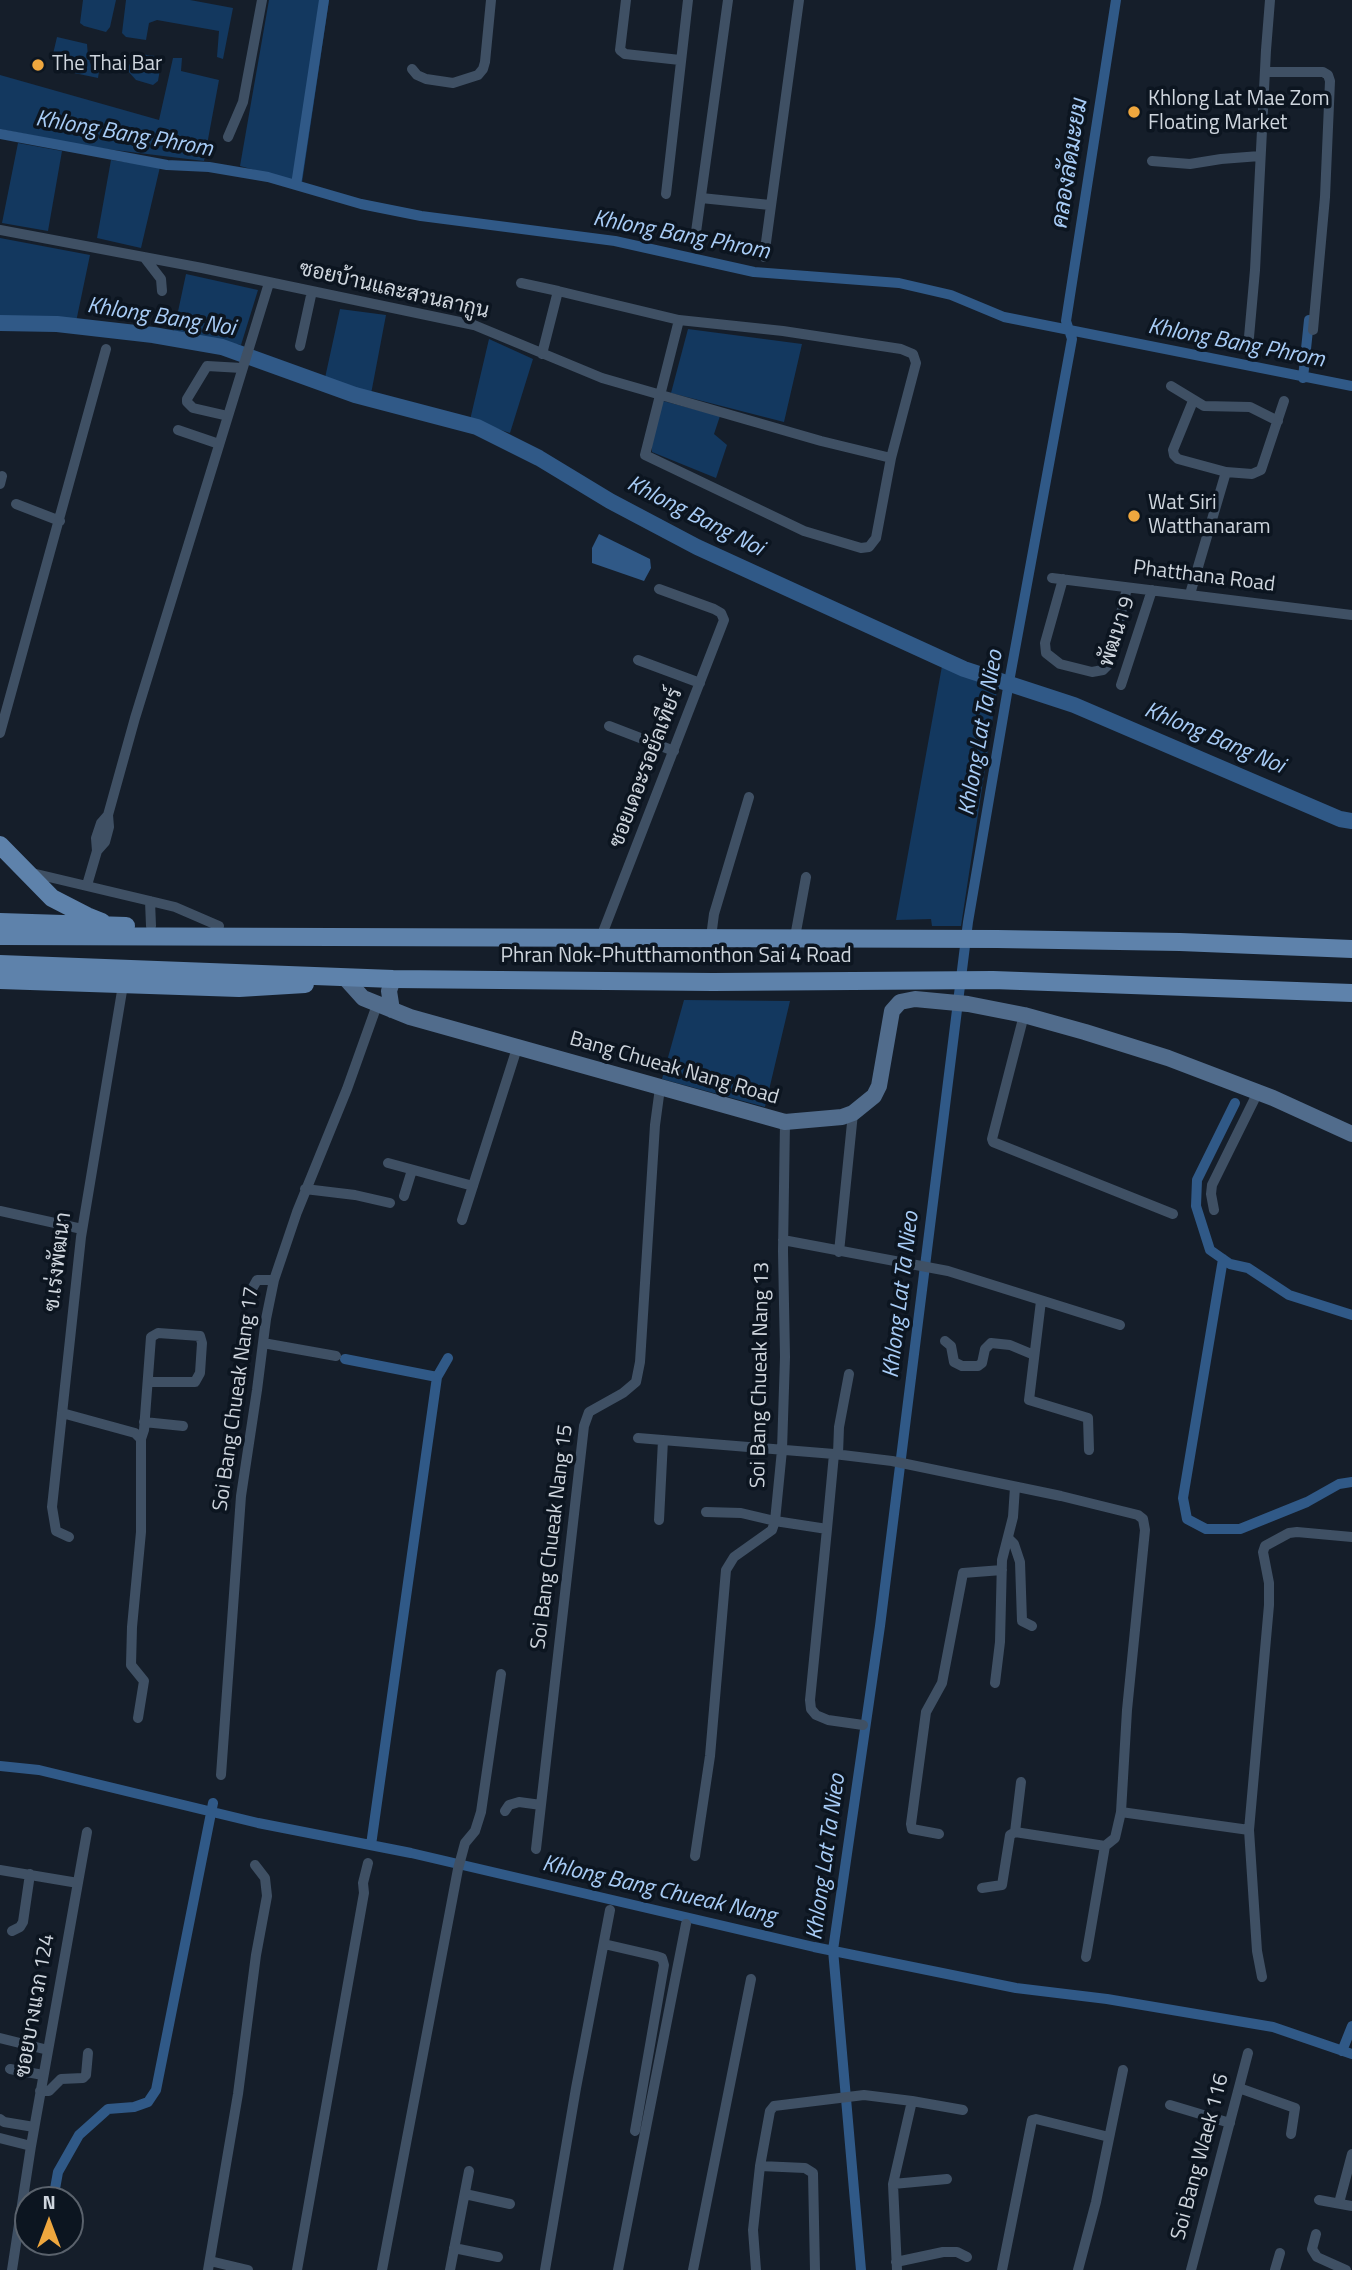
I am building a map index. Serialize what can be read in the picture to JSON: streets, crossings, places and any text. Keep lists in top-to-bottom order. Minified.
{"streets":{"main road":["Phran Nok-Phutthamonthon Sai 4 Road"],"street":["ซอยบ้านและสวนลากูน","Phatthana Road","พัฒนา 9","ซอยเดอะรอยัลเทียร์","Bang Chueak Nang Road","ซ.เร่งพัฒนา","Soi Bang Chueak Nang 13","Soi Bang Chueak Nang 17","Soi Bang Chueak Nang 15","ซอยบางแวก 124","Soi Bang Waek 116"]},"crossings":[["Phatthana Road","พัฒนา 9"],["ซอยเดอะรอยัลเทียร์","Phran Nok-Phutthamonthon Sai 4 Road"],["Phran Nok-Phutthamonthon Sai 4 Road","Bang Chueak Nang Road"],["Bang Chueak Nang Road","Soi Bang Chueak Nang 13"],["Bang Chueak Nang Road","Soi Bang Chueak Nang 17"],["Bang Chueak Nang Road","Soi Bang Chueak Nang 15"]],"water":["Khlong Bang Phrom","คลองลัดมะยม","Khlong Bang Noi","Khlong Lat Ta Nieo","Khlong Bang Chueak Nang"],"places":["The Thai Bar","Khlong Lat Mae Zom Floating Market","Wat Siri Watthanaram"],"north":"top"}
